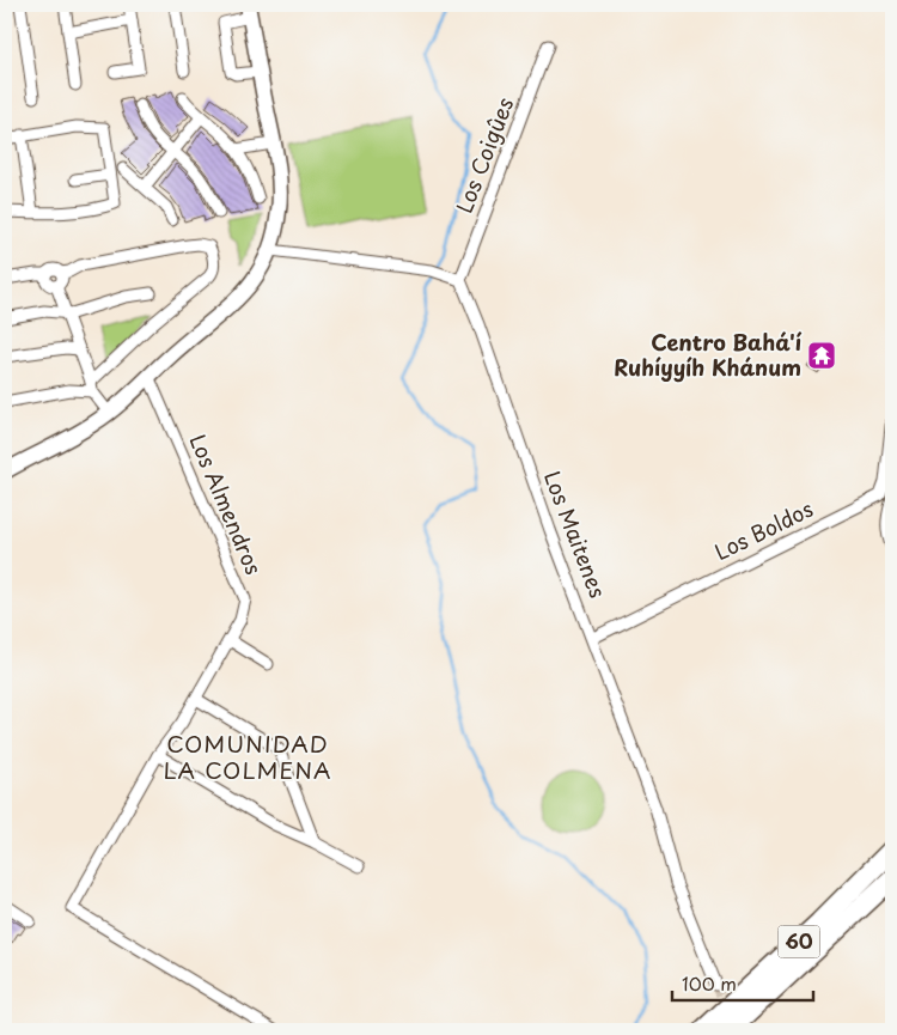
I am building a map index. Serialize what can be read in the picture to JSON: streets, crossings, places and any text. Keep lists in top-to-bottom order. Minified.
{"streets":{"highway":["60"],"street":["Los Coigûes","Los Almendros","Los Boldos","Los Maitenes"]},"crossings":[["Los Coigûes","Los Maitenes"],["Los Boldos","Los Maitenes"]],"districts":["COMUNIDAD LA COLMENA"],"places":{"temple":["Centro Bahá'í Ruhíyyíh Khánum"]},"scale_bar":"100 m"}
